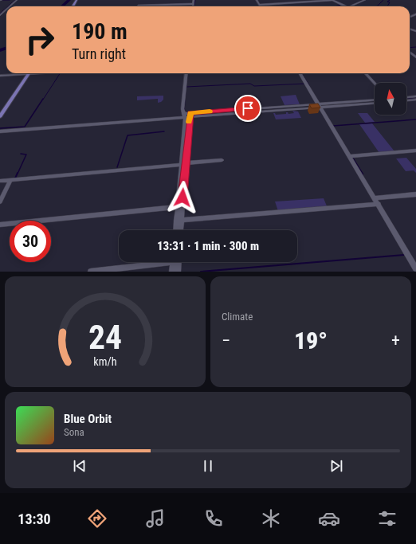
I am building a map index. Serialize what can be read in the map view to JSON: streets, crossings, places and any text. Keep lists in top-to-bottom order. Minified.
{"north":"top","page":{"turn":["190 m","Turn right"],"limit":"30","trip":"13:31 · 1 min · 300 m","tile":"Climate","heat":["−","19°","+"],"song":["Blue Orbit","Sona"],"tabs":"13:30","gauge":["24","km/h"]}}
